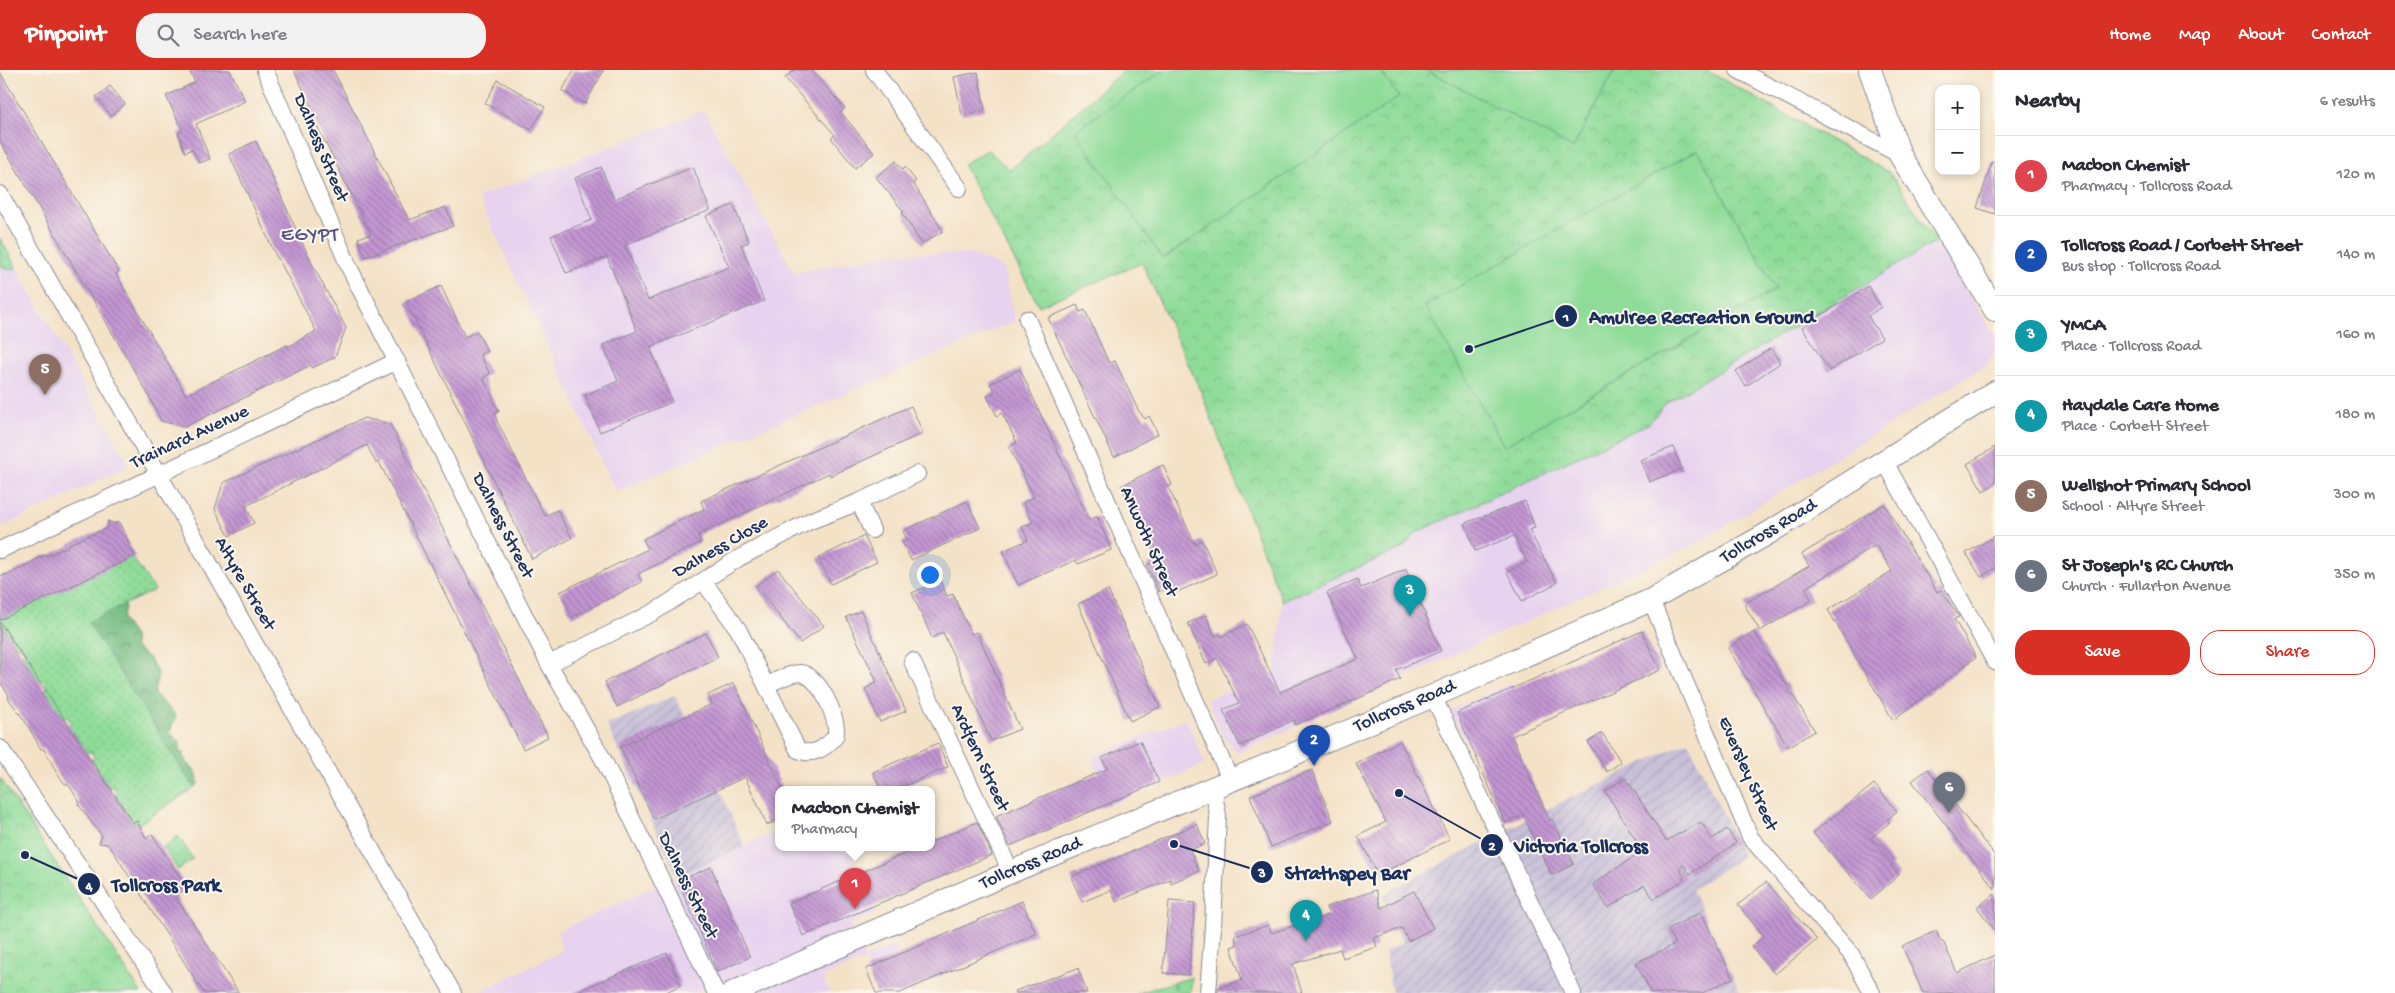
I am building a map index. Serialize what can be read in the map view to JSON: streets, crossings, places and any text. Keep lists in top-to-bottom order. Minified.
{"streets":{"street":["Dalness Street","Trainard Avenue","Tollcross Road","Anwoth Street","Dalness Close","Altyre Street","Ardfern Street","Eversley Street"]},"crossings":[["Dalness Street","Trainard Avenue"],["Dalness Street","Dalness Close"],["Trainard Avenue","Altyre Street"],["Tollcross Road","Anwoth Street"],["Tollcross Road","Ardfern Street"],["Tollcross Road","Eversley Street"]],"districts":["EGYPT"],"places":["Amulree Recreation Ground","Victoria Tollcross","Strathspey Bar","Tollcross Park"],"page":{"header":"Pinpoint","search":"Search here","nav":["Home","Map","About","Contact"],"heading":["Nearby","6 results"],"map_buttons":["+","−"],"list":[{"mark":"1","name":"Macbon Chemist","note":"Pharmacy · Tollcross Road","value":"120 m"},{"mark":"2","name":"Tollcross Road / Corbett Street","note":"Bus stop · Tollcross Road","value":"140 m"},{"mark":"3","name":"YMCA","note":"Place · Tollcross Road","value":"160 m"},{"mark":"4","name":"Haydale Care Home","note":"Place · Corbett Street","value":"180 m"},{"mark":"5","name":"Wellshot Primary School","note":"School · Altyre Street","value":"300 m"},{"mark":"6","name":"St Joseph's RC Church","note":"Church · Fullarton Avenue","value":"350 m"}],"pins":["5","3","2","6","1","4"],"buttons":["Save","Share"],"popup":["Macbon Chemist","Pharmacy"]}}
